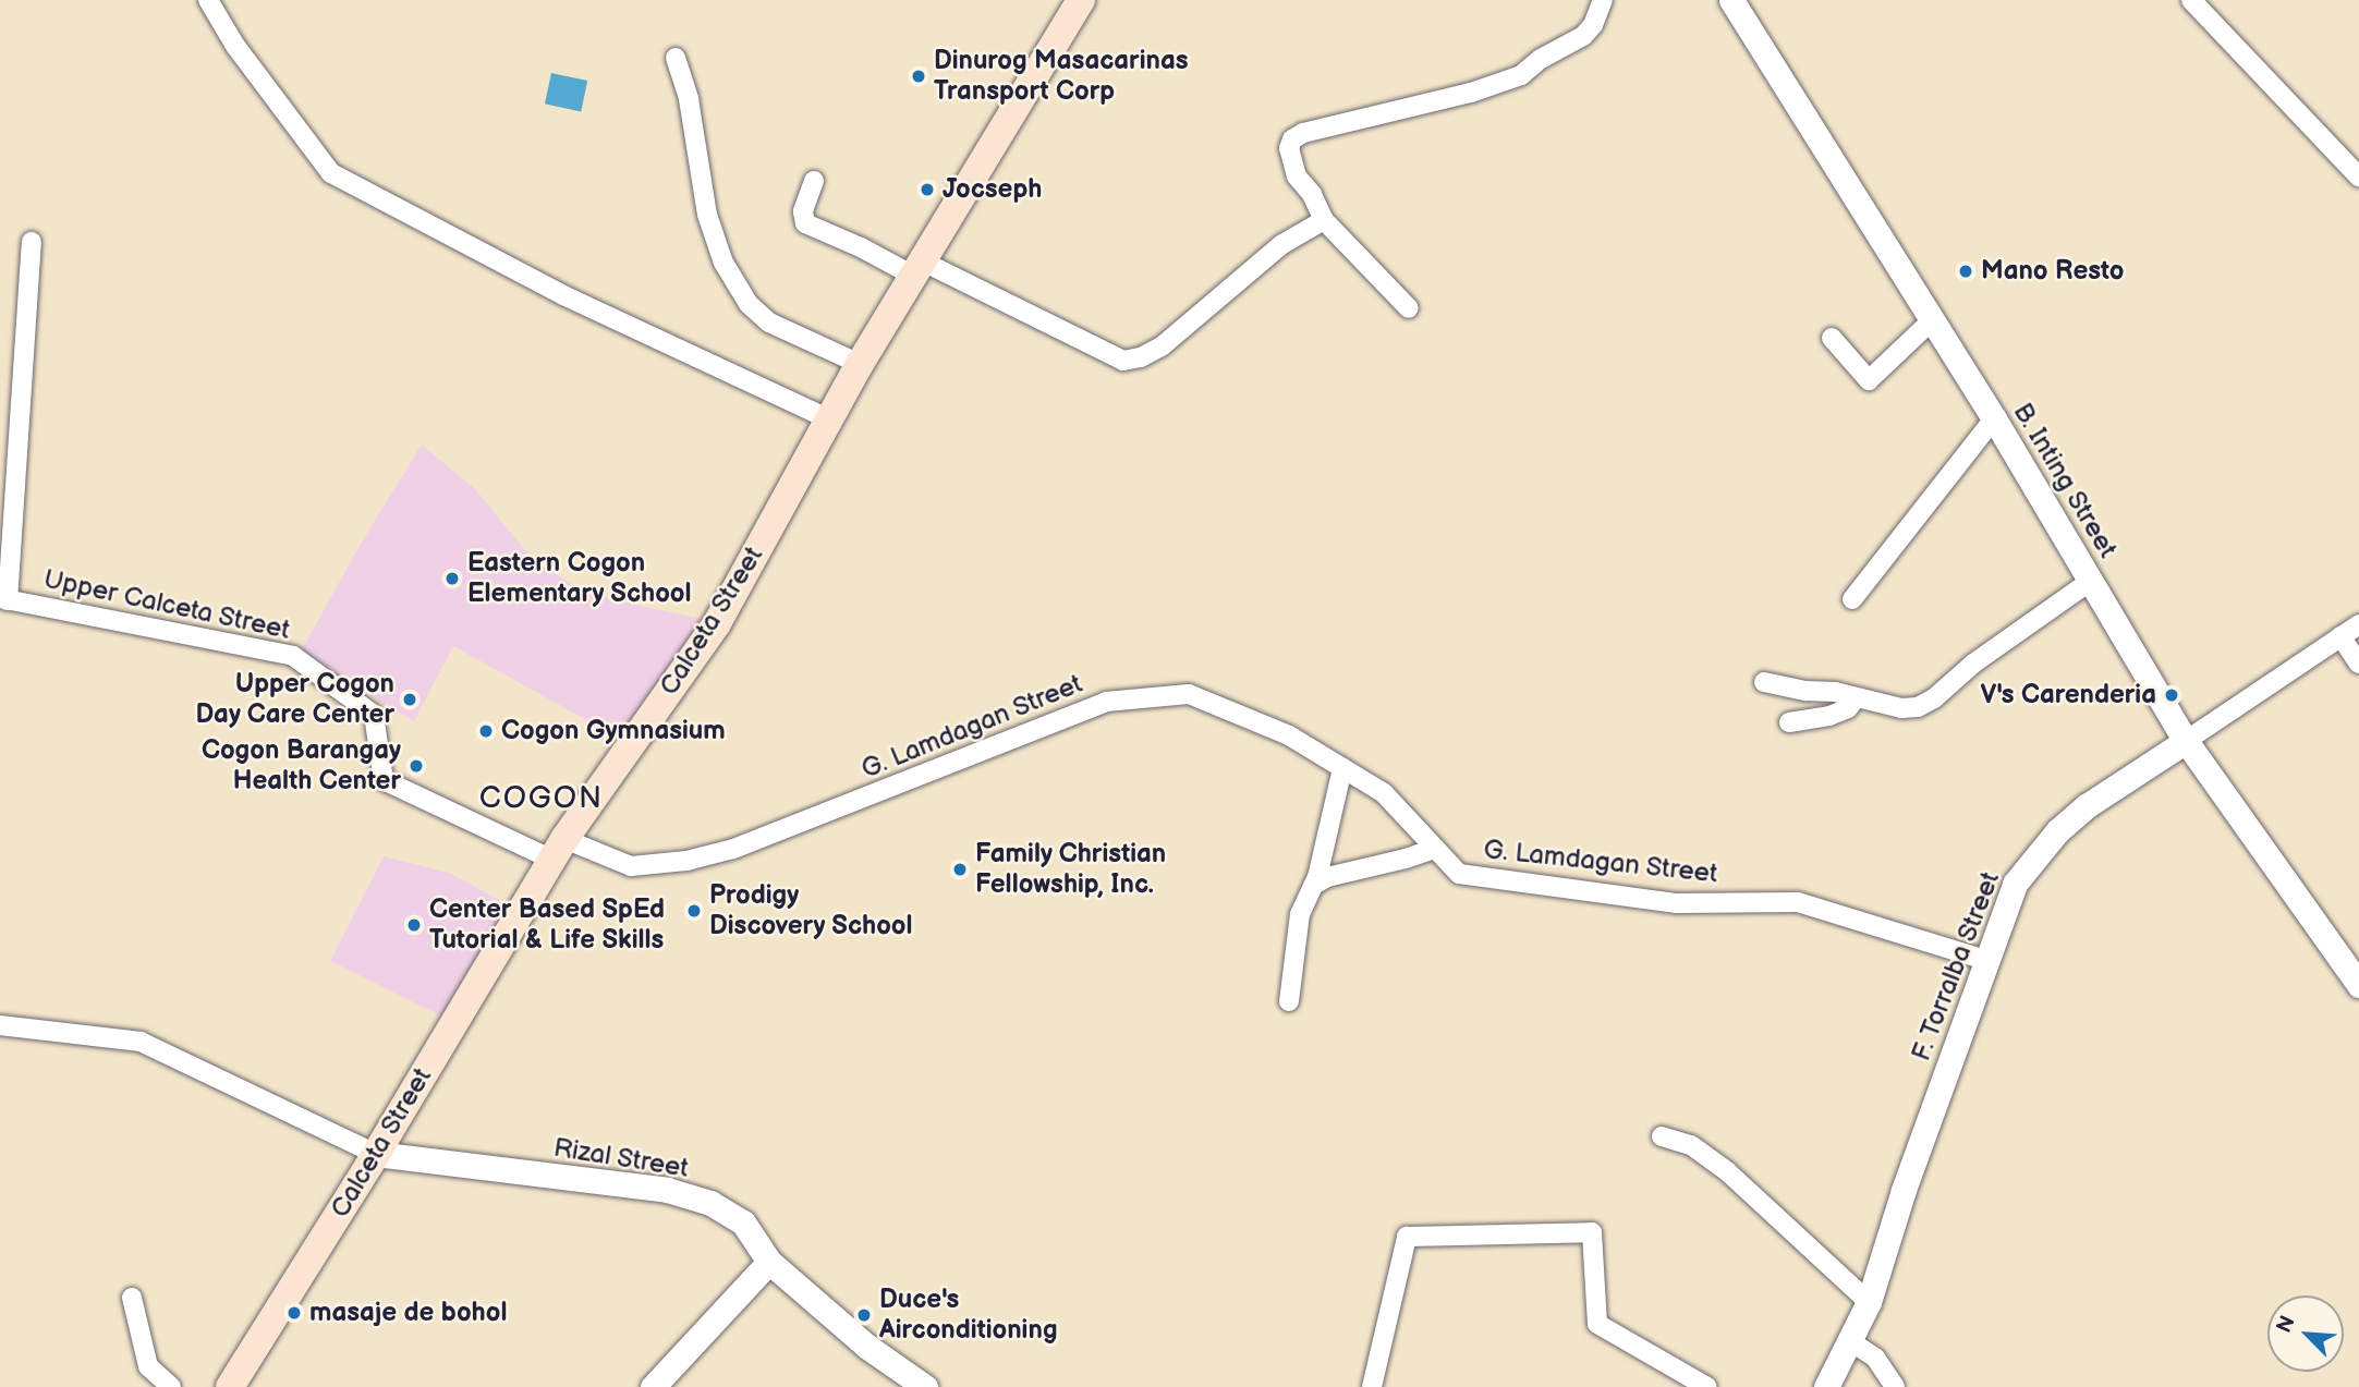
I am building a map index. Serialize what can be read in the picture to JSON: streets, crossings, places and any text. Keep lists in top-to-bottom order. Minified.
{"streets":{"main road":["Calceta Street"],"street":["B. Inting Street","Upper Calceta Street","G. Lamdagan Street","F. Torralba Street","Rizal Street"]},"crossings":[["B. Inting Street","F. Torralba Street"],["Upper Calceta Street","Calceta Street"],["Upper Calceta Street","G. Lamdagan Street"],["Calceta Street","G. Lamdagan Street"],["Calceta Street","Rizal Street"],["G. Lamdagan Street","F. Torralba Street"]],"districts":["COGON"],"places":["Dinurog Masacarinas Transport Corp","Jocseph","Mano Resto","Eastern Cogon Elementary School","V's Carenderia","Upper Cogon Day Care Center","Cogon Gymnasium","Cogon Barangay Health Center","Family Christian Fellowship, Inc.","Prodigy Discovery School","Center Based SpEd Tutorial & Life Skills","masaje de bohol","Duce's Airconditioning"],"north":"top left"}
